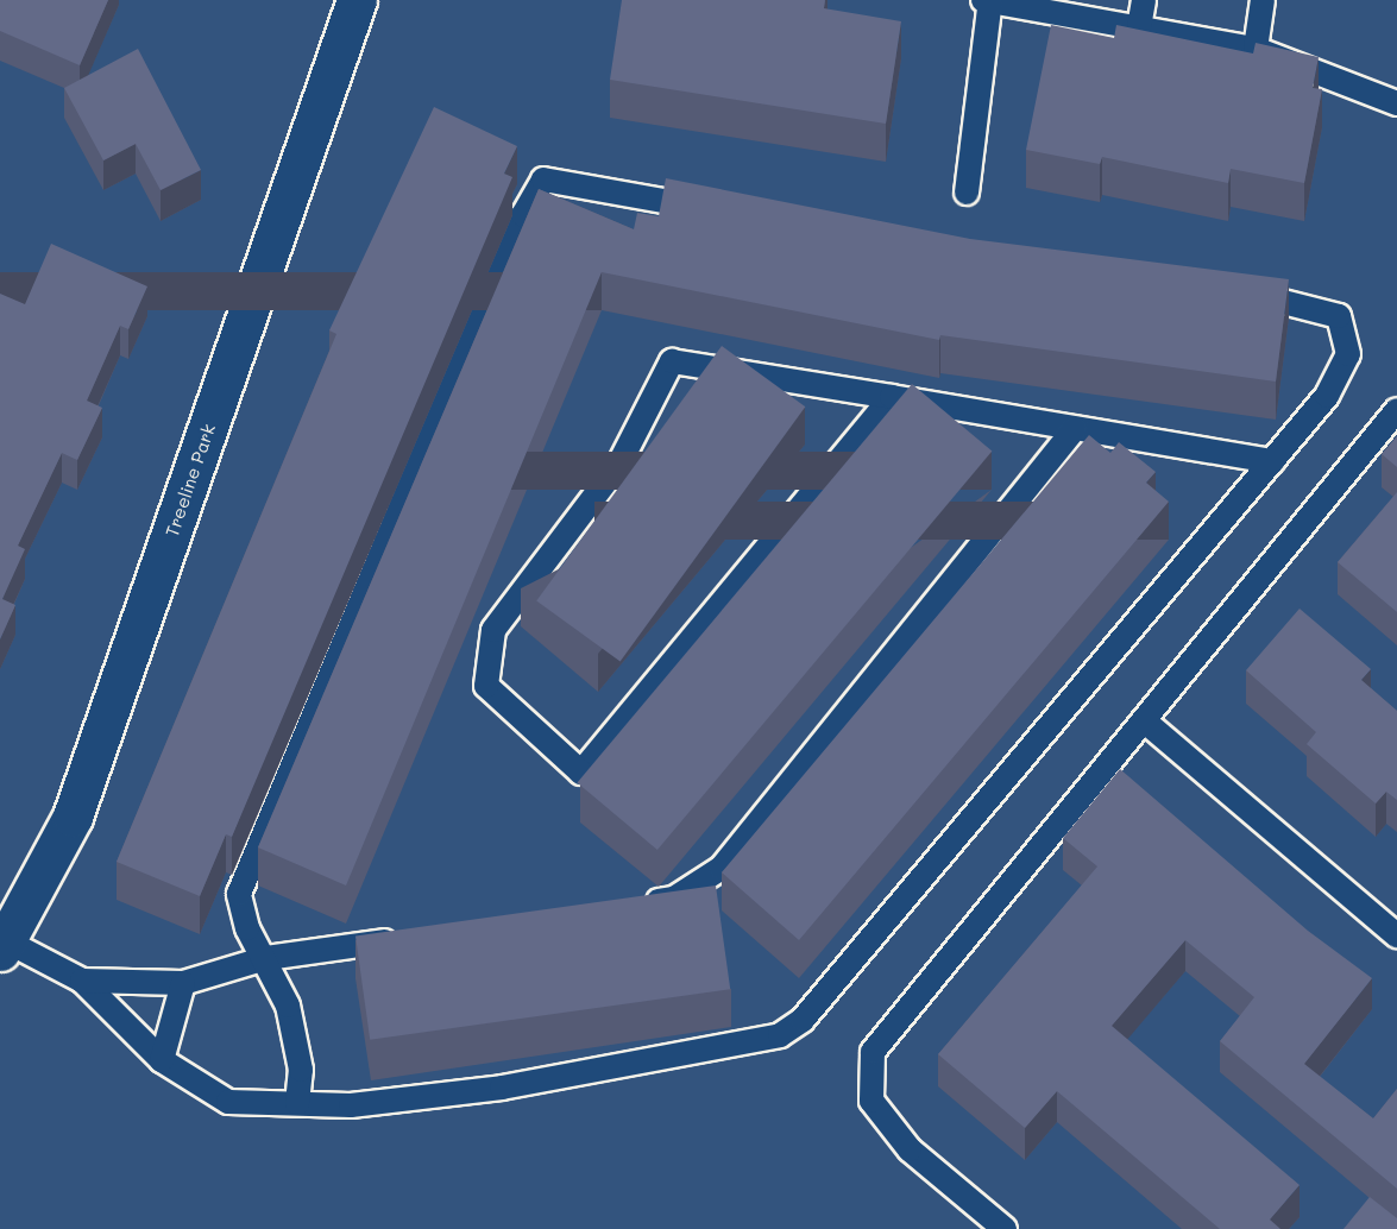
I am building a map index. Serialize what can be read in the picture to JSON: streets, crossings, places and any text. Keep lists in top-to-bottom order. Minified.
{"streets":{"street":["Treeline Park"]}}
